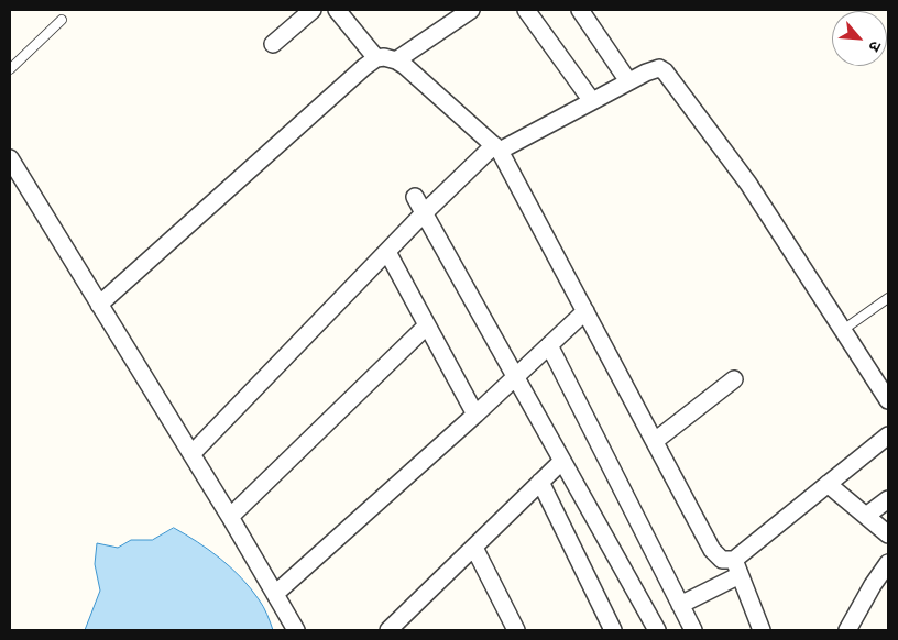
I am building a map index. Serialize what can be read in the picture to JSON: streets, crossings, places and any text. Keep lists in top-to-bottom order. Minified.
{"north":"bottom right"}
